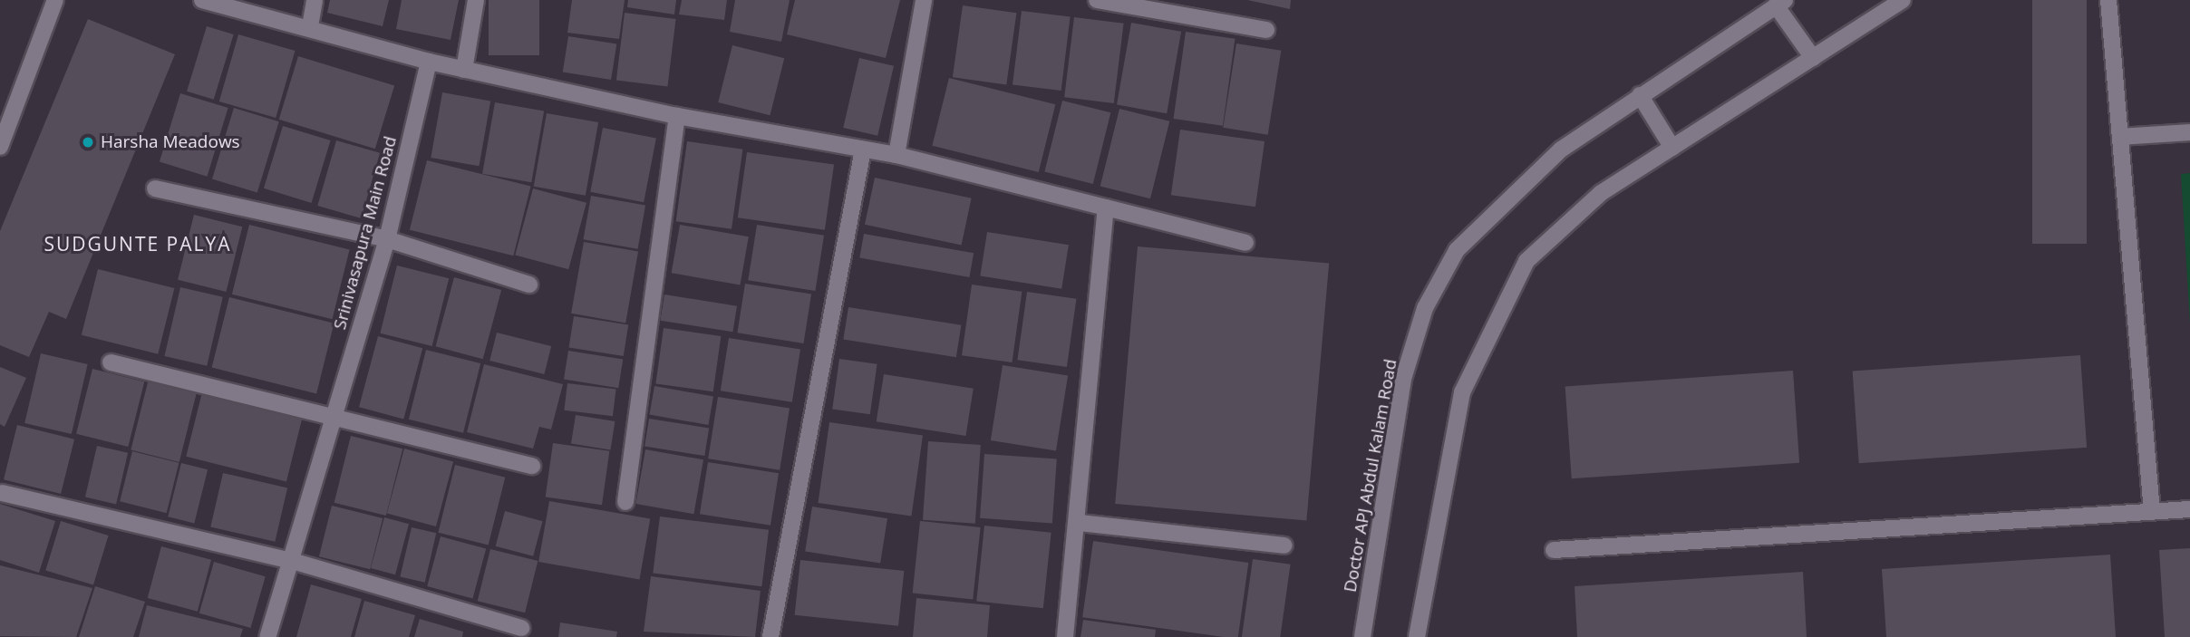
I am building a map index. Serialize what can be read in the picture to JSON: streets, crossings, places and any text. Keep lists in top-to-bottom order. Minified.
{"streets":{"street":["Srinivasapura Main Road","Doctor APJ Abdul Kalam Road"]},"districts":["SUDGUNTE PALYA"],"places":["Harsha Meadows"]}
